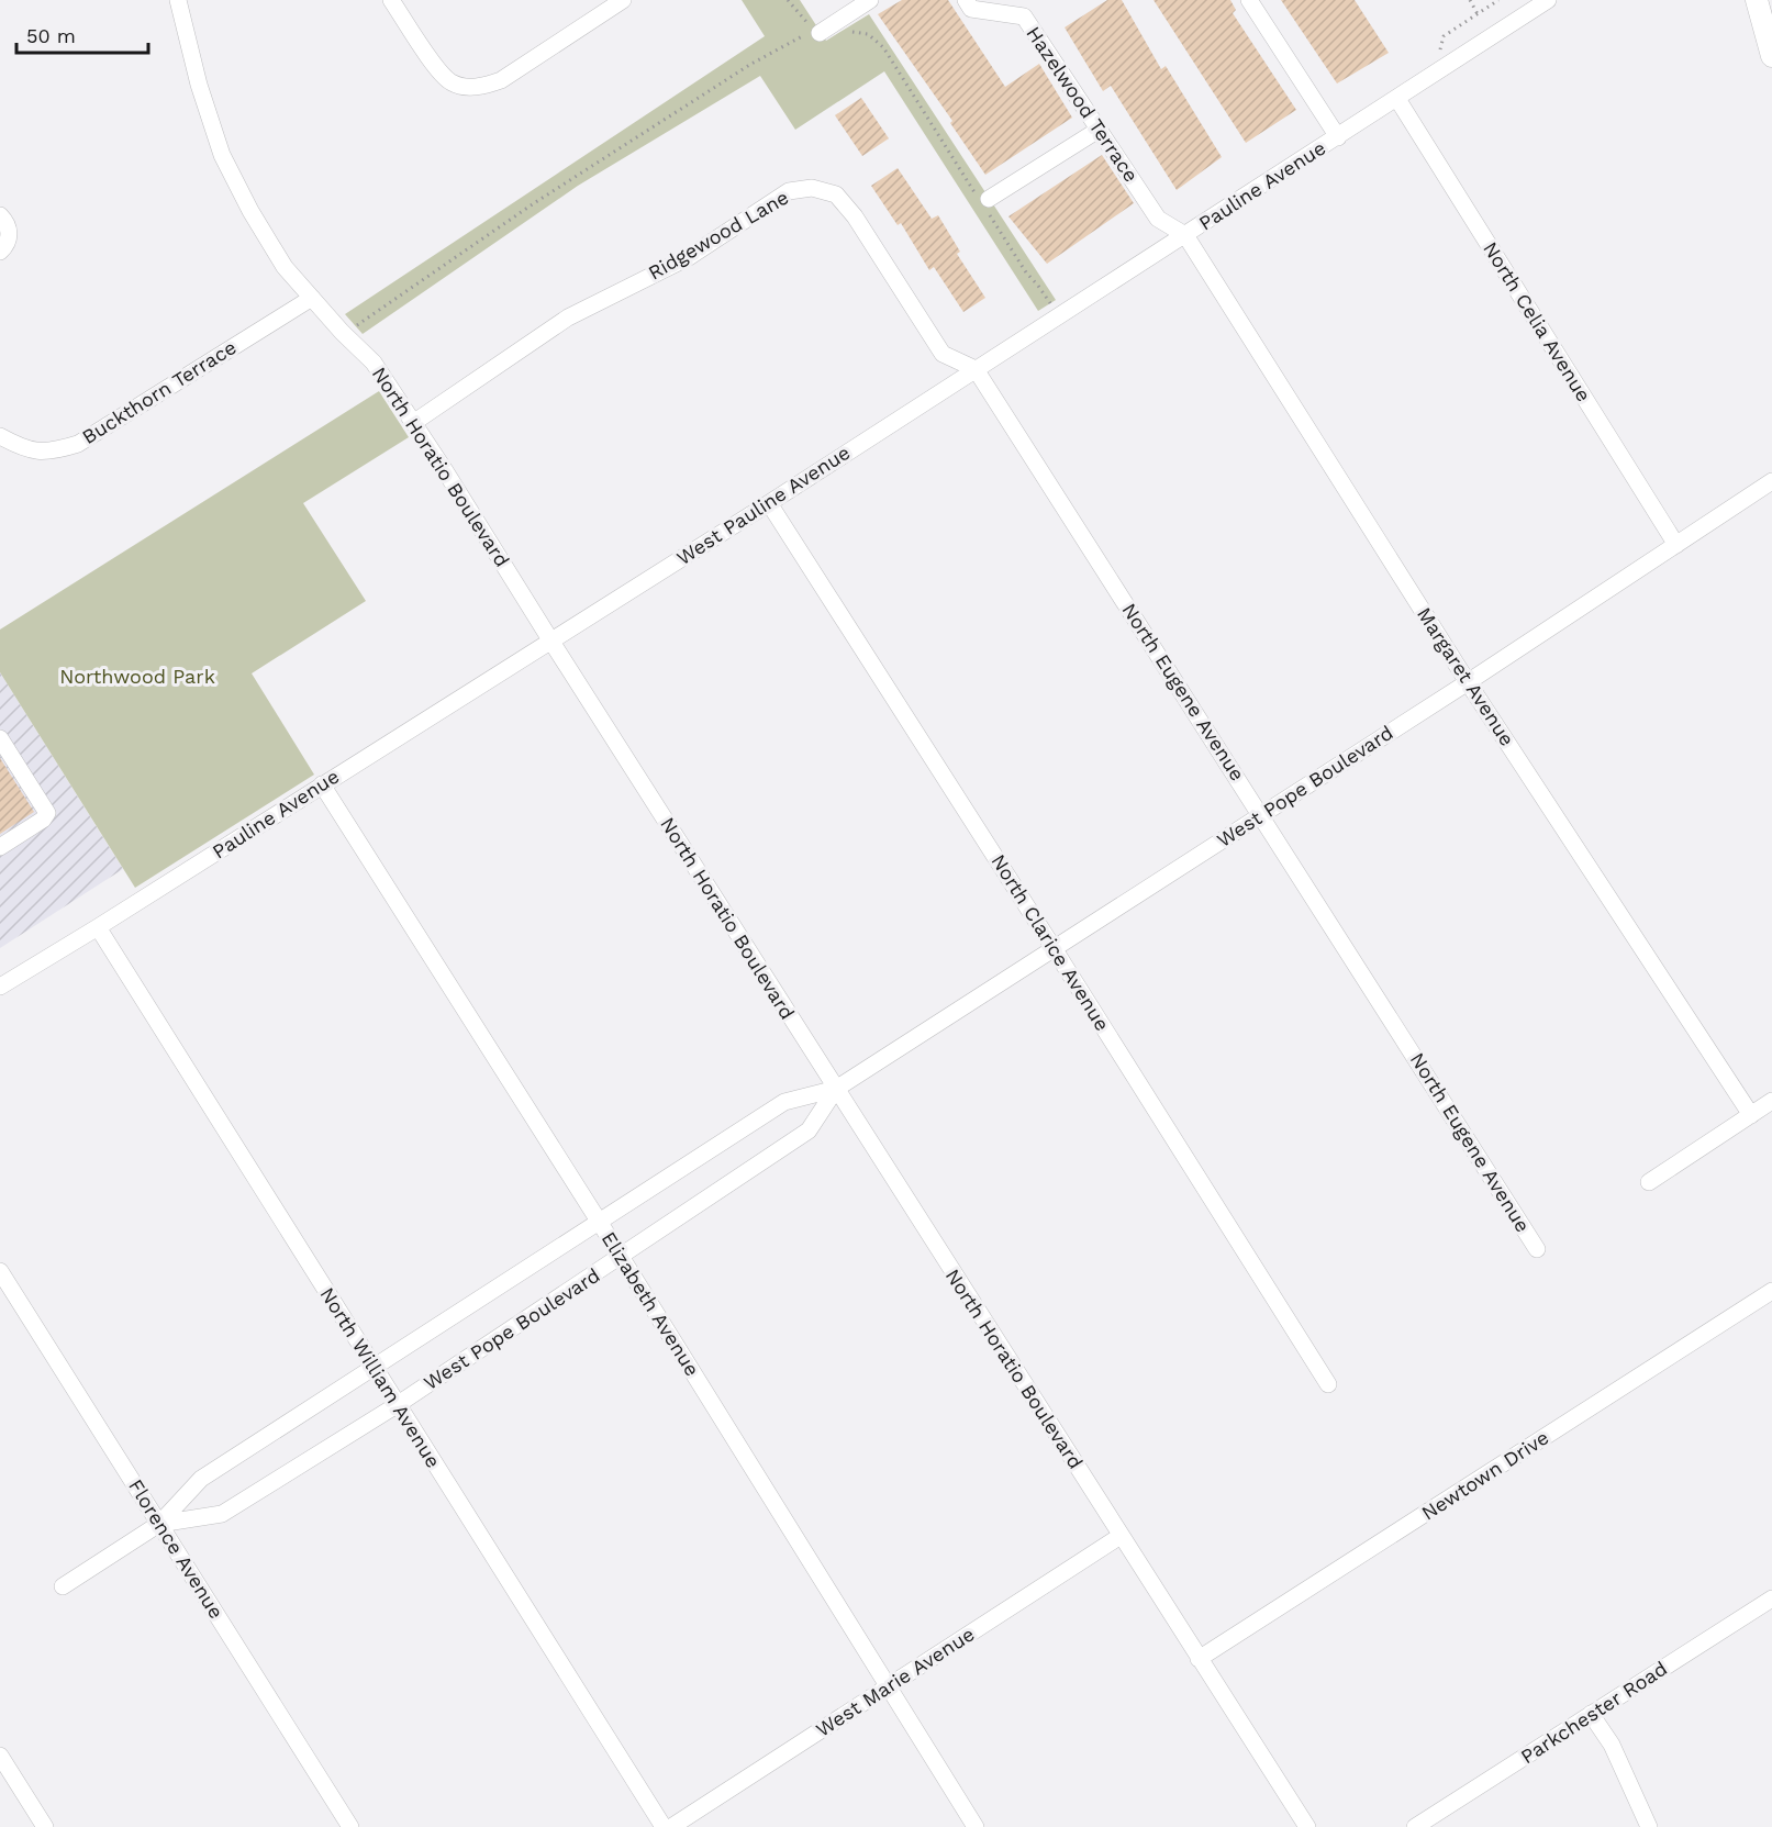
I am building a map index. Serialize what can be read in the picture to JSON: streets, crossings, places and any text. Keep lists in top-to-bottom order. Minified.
{"streets":{"street":["Hazelwood Terrace","Pauline Avenue","Ridgewood Lane","North Celia Avenue","Buckthorn Terrace","North Horatio Boulevard","West Pauline Avenue","Margaret Avenue","North Eugene Avenue","West Pope Boulevard","North Clarice Avenue","Elizabeth Avenue","North William Avenue","Newtown Drive","Florence Avenue","West Marie Avenue","Parkchester Road"]},"crossings":[["Hazelwood Terrace","Pauline Avenue"],["Hazelwood Terrace","Margaret Avenue"],["Pauline Avenue","Ridgewood Lane"],["Pauline Avenue","North Celia Avenue"],["Pauline Avenue","North Horatio Boulevard"],["Pauline Avenue","West Pauline Avenue"],["Pauline Avenue","Margaret Avenue"],["Pauline Avenue","North Eugene Avenue"],["Pauline Avenue","Elizabeth Avenue"],["Pauline Avenue","North William Avenue"],["Ridgewood Lane","North Horatio Boulevard"],["Ridgewood Lane","West Pauline Avenue"],["Ridgewood Lane","North Eugene Avenue"],["North Celia Avenue","West Pope Boulevard"],["Buckthorn Terrace","North Horatio Boulevard"],["North Horatio Boulevard","West Pauline Avenue"],["North Horatio Boulevard","West Pope Boulevard"],["North Horatio Boulevard","Newtown Drive"],["North Horatio Boulevard","West Marie Avenue"],["West Pauline Avenue","North Eugene Avenue"],["West Pauline Avenue","North Clarice Avenue"],["Margaret Avenue","West Pope Boulevard"],["North Eugene Avenue","West Pope Boulevard"],["West Pope Boulevard","North Clarice Avenue"],["West Pope Boulevard","Elizabeth Avenue"],["West Pope Boulevard","North William Avenue"],["West Pope Boulevard","Florence Avenue"],["Elizabeth Avenue","West Marie Avenue"]],"parks":["Northwood Park"],"scale_bar":"50 m"}
